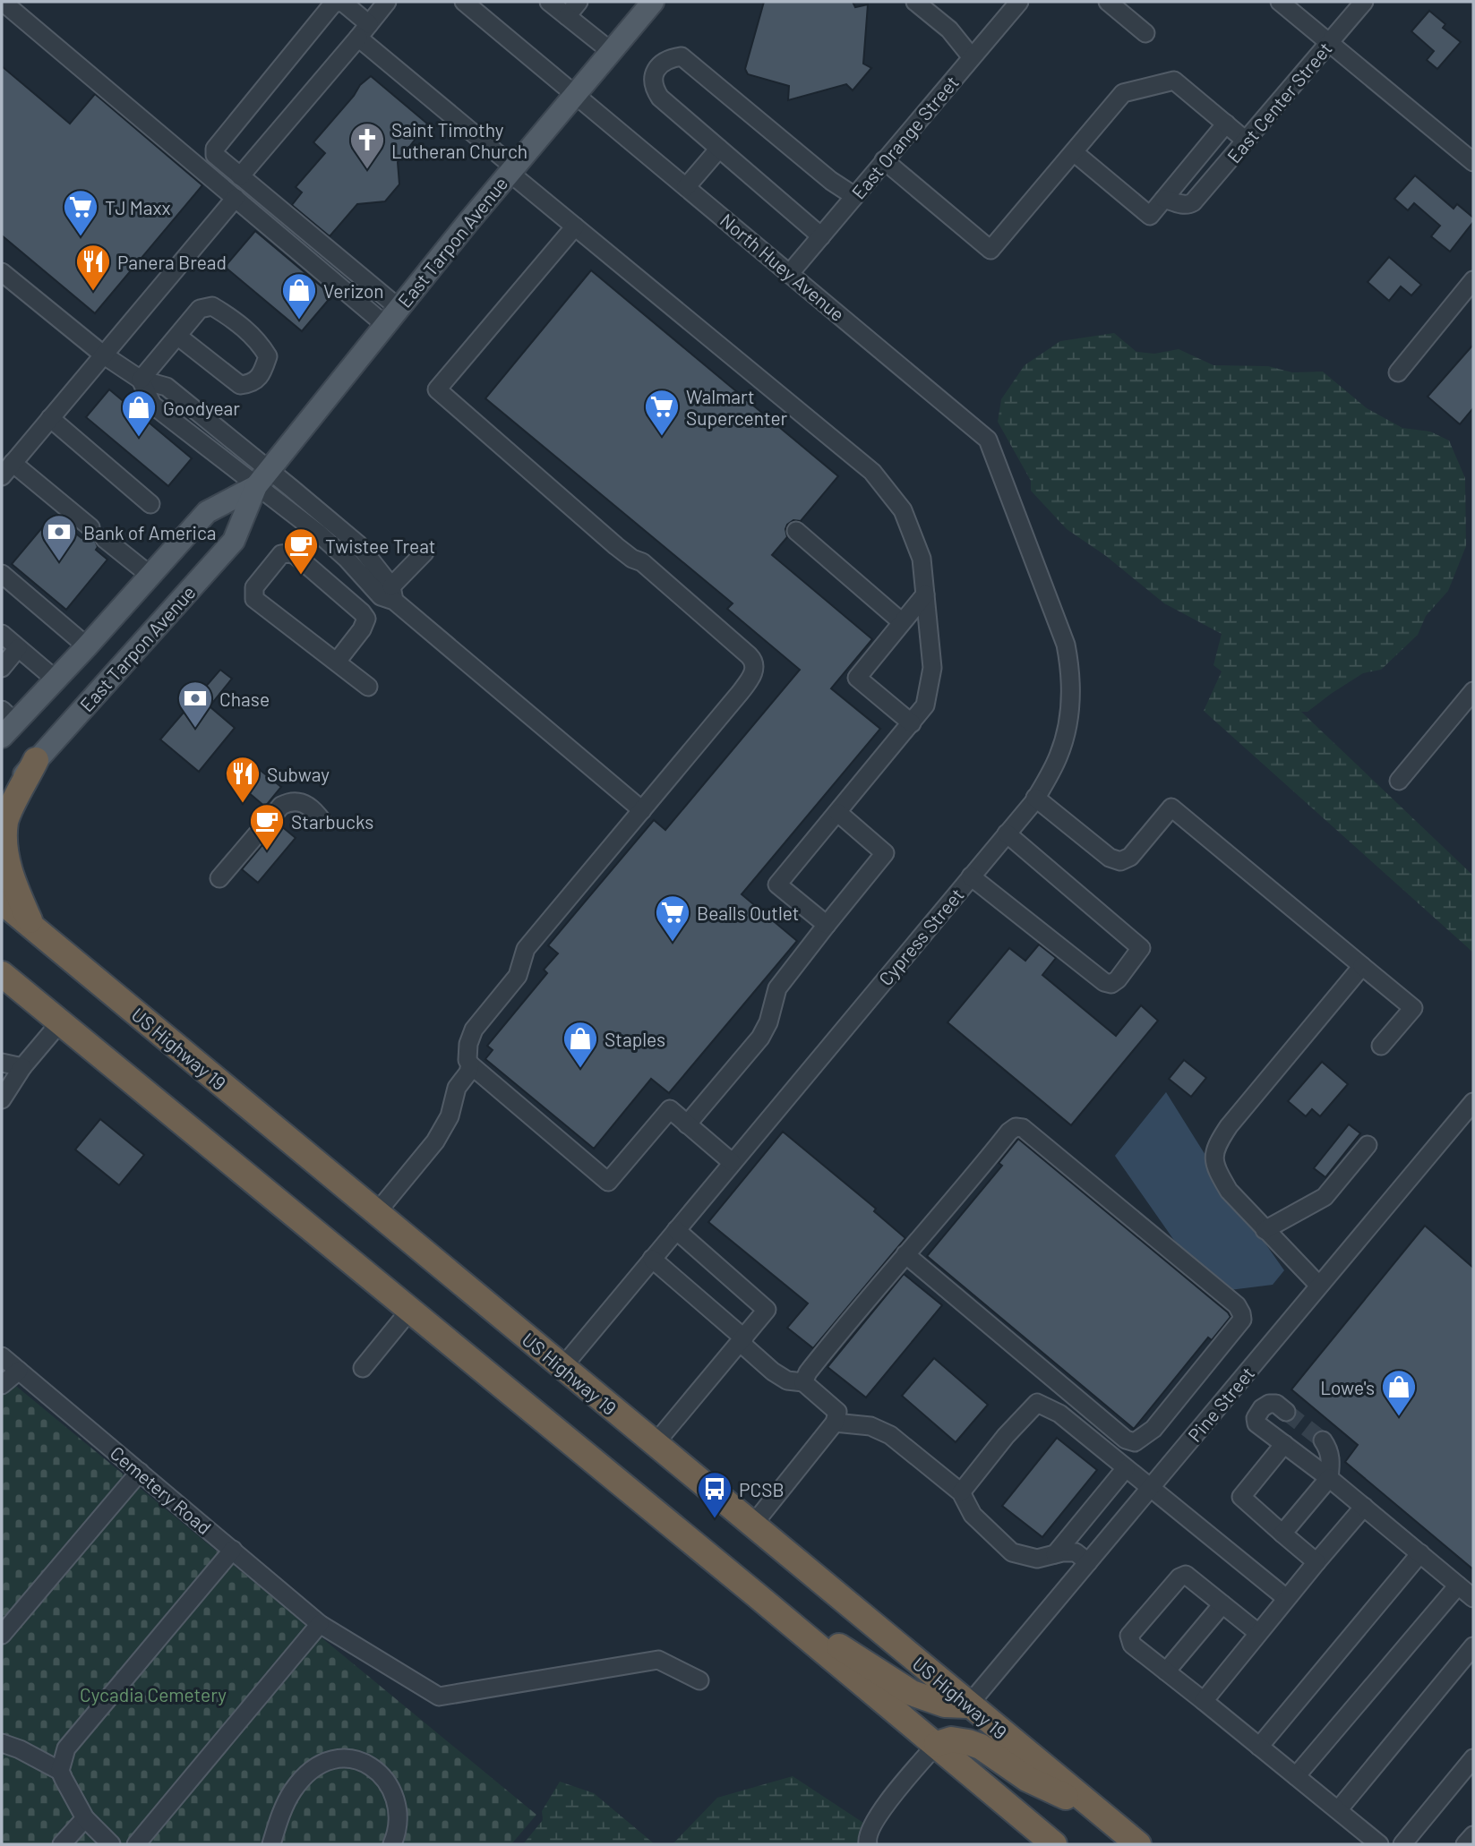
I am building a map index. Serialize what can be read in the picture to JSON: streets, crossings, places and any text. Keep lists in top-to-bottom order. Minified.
{"streets":{"highway":["US Highway 19"],"main road":["East Tarpon Avenue"],"street":["East Center Street","East Orange Street","North Huey Avenue","Cypress Street","Pine Street","Cemetery Road"]},"crossings":[["East Orange Street","North Huey Avenue"],["East Tarpon Avenue","North Huey Avenue"],["North Huey Avenue","Cypress Street"],["Cypress Street","US Highway 19"],["US Highway 19","Pine Street"]],"parks":["Cycadia Cemetery"],"places":{"church":["Saint Timothy Lutheran Church"],"supermarket":["TJ Maxx","Walmart Supercenter","Bealls Outlet"],"restaurant":["Panera Bread","Subway"],"shop":["Verizon","Goodyear","Staples","Lowe's"],"bank":["Bank of America","Chase"],"cafe":["Twistee Treat","Starbucks"],"bus stop":["PCSB"]}}
